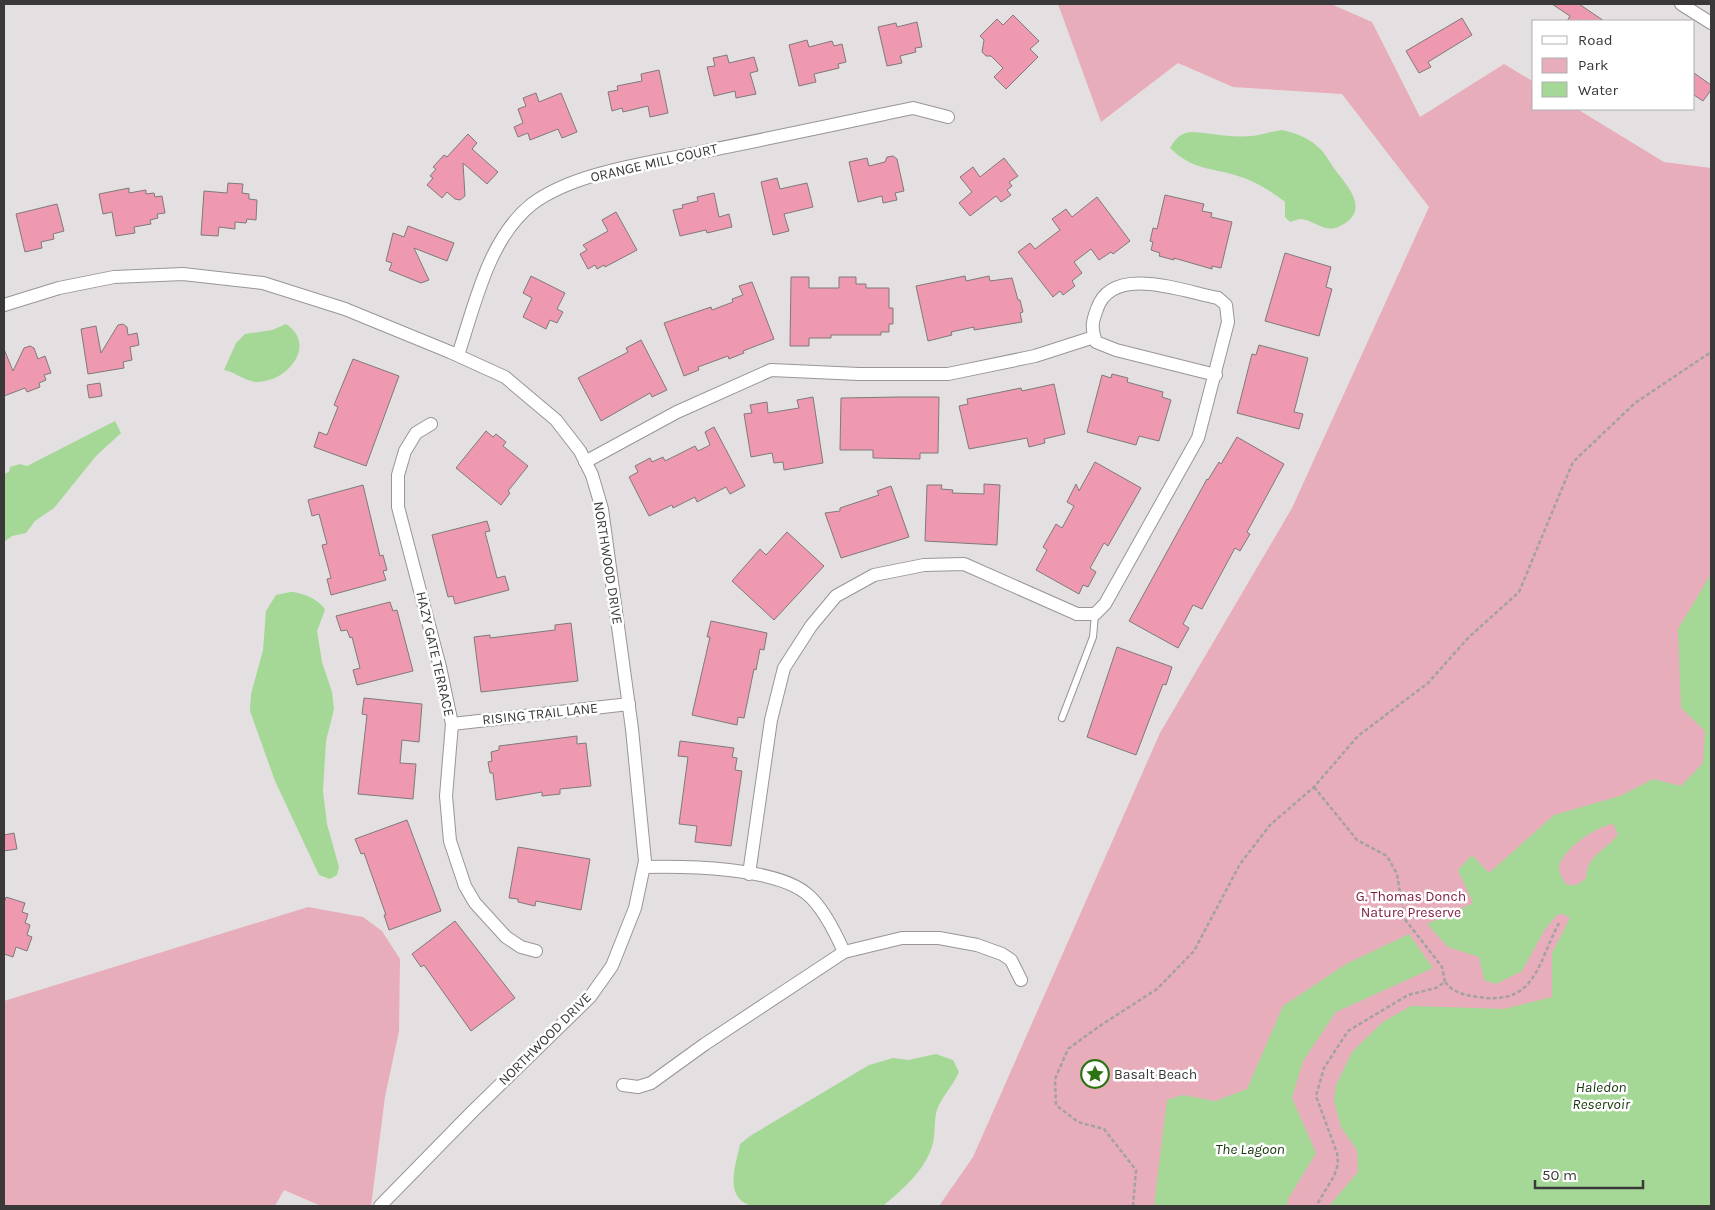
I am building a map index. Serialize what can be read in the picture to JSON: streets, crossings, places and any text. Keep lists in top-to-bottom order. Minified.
{"streets":{"street":["ORANGE MILL COURT","NORTHWOOD DRIVE","HAZY GATE TERRACE","RISING TRAIL LANE"]},"crossings":[["ORANGE MILL COURT","NORTHWOOD DRIVE"],["NORTHWOOD DRIVE","RISING TRAIL LANE"],["HAZY GATE TERRACE","RISING TRAIL LANE"]],"water":["Haledon Reservoir","The Lagoon"],"parks":["G. Thomas Donch Nature Preserve"],"places":{"place":["Basalt Beach"]},"legend":["Road","Park","Water"],"scale_bar":"50 m"}
